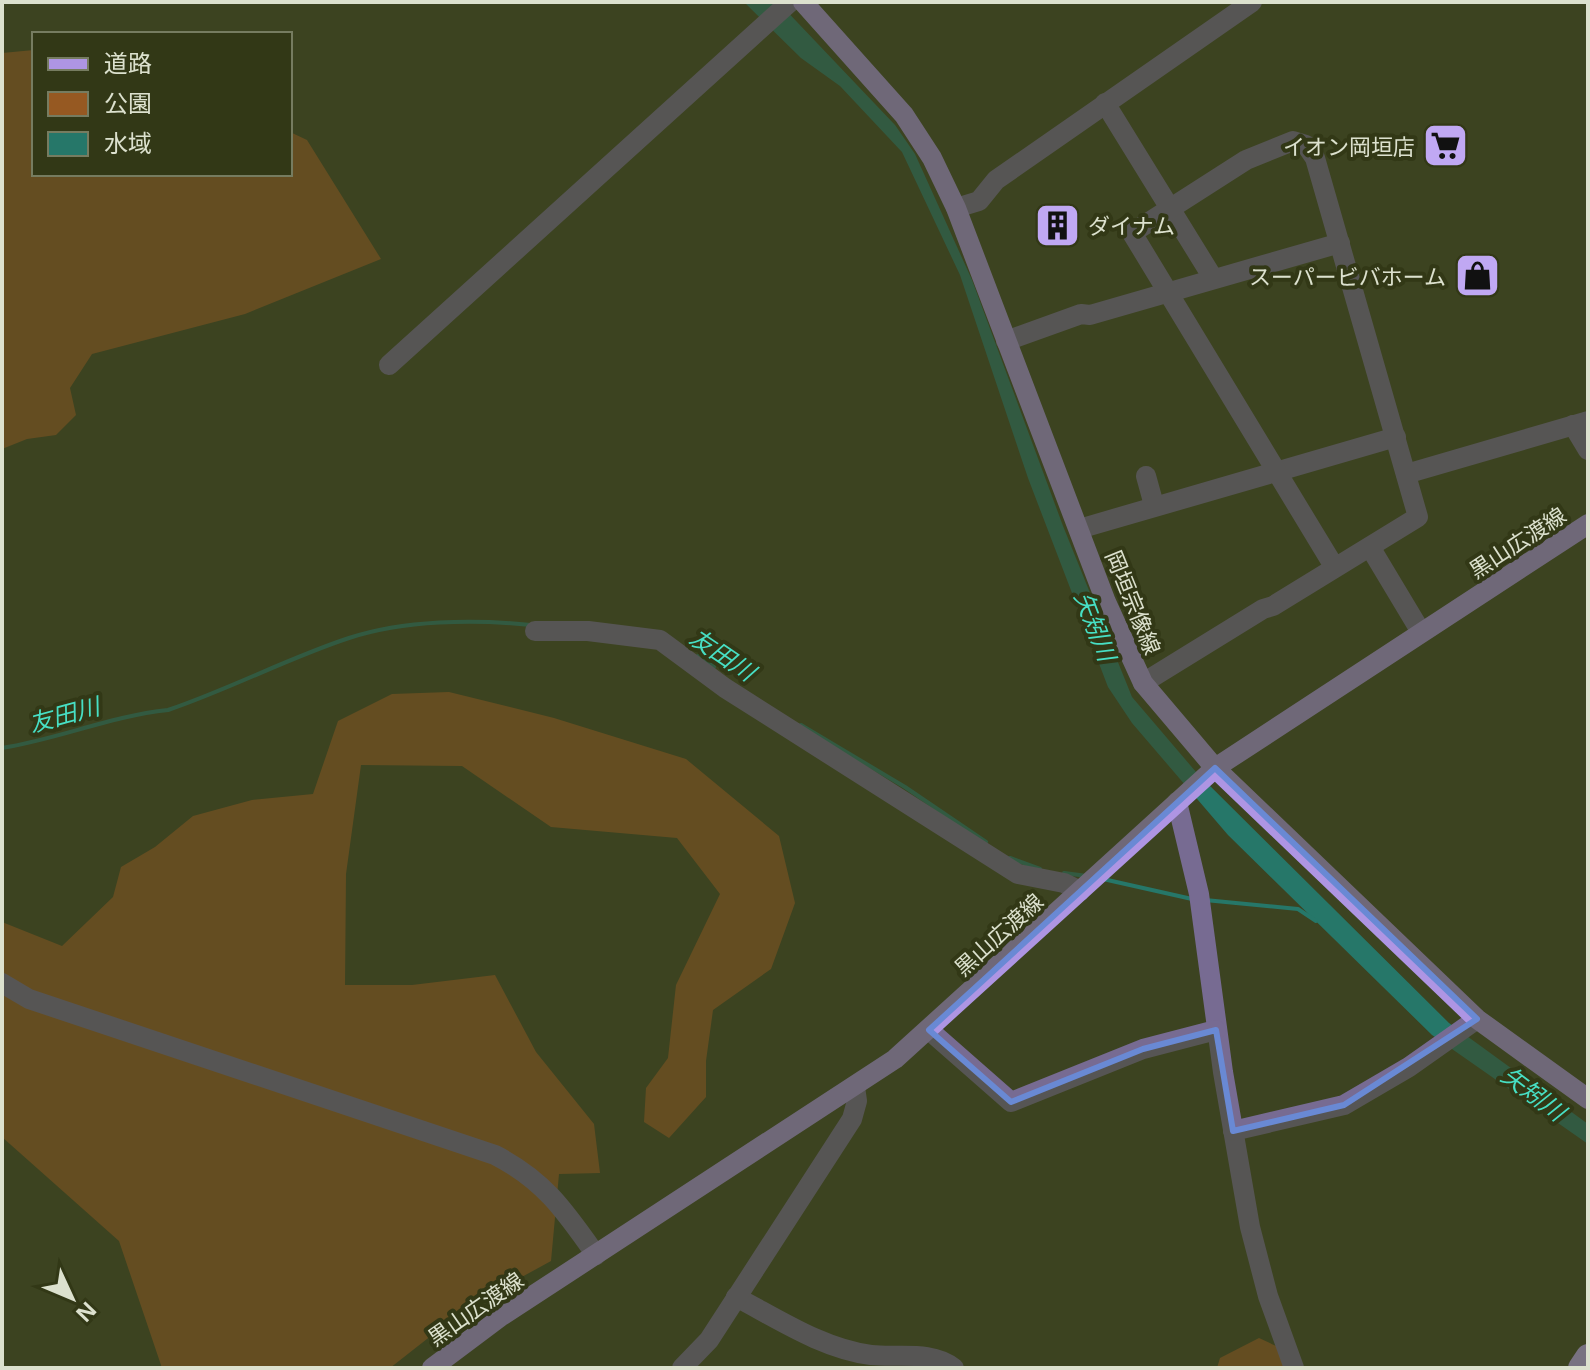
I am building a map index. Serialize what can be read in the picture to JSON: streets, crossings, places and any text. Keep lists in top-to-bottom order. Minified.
{"streets":{"main road":["黒山広渡線","岡垣宗像線"]},"crossings":[["黒山広渡線","岡垣宗像線"]],"water":["矢矧川","友田川"],"places":{"supermarket":["イオン岡垣店"],"building":["ダイナム"],"shop":["スーパービバホーム"]},"legend":["道路","公園","水域"],"north":"bottom right"}
